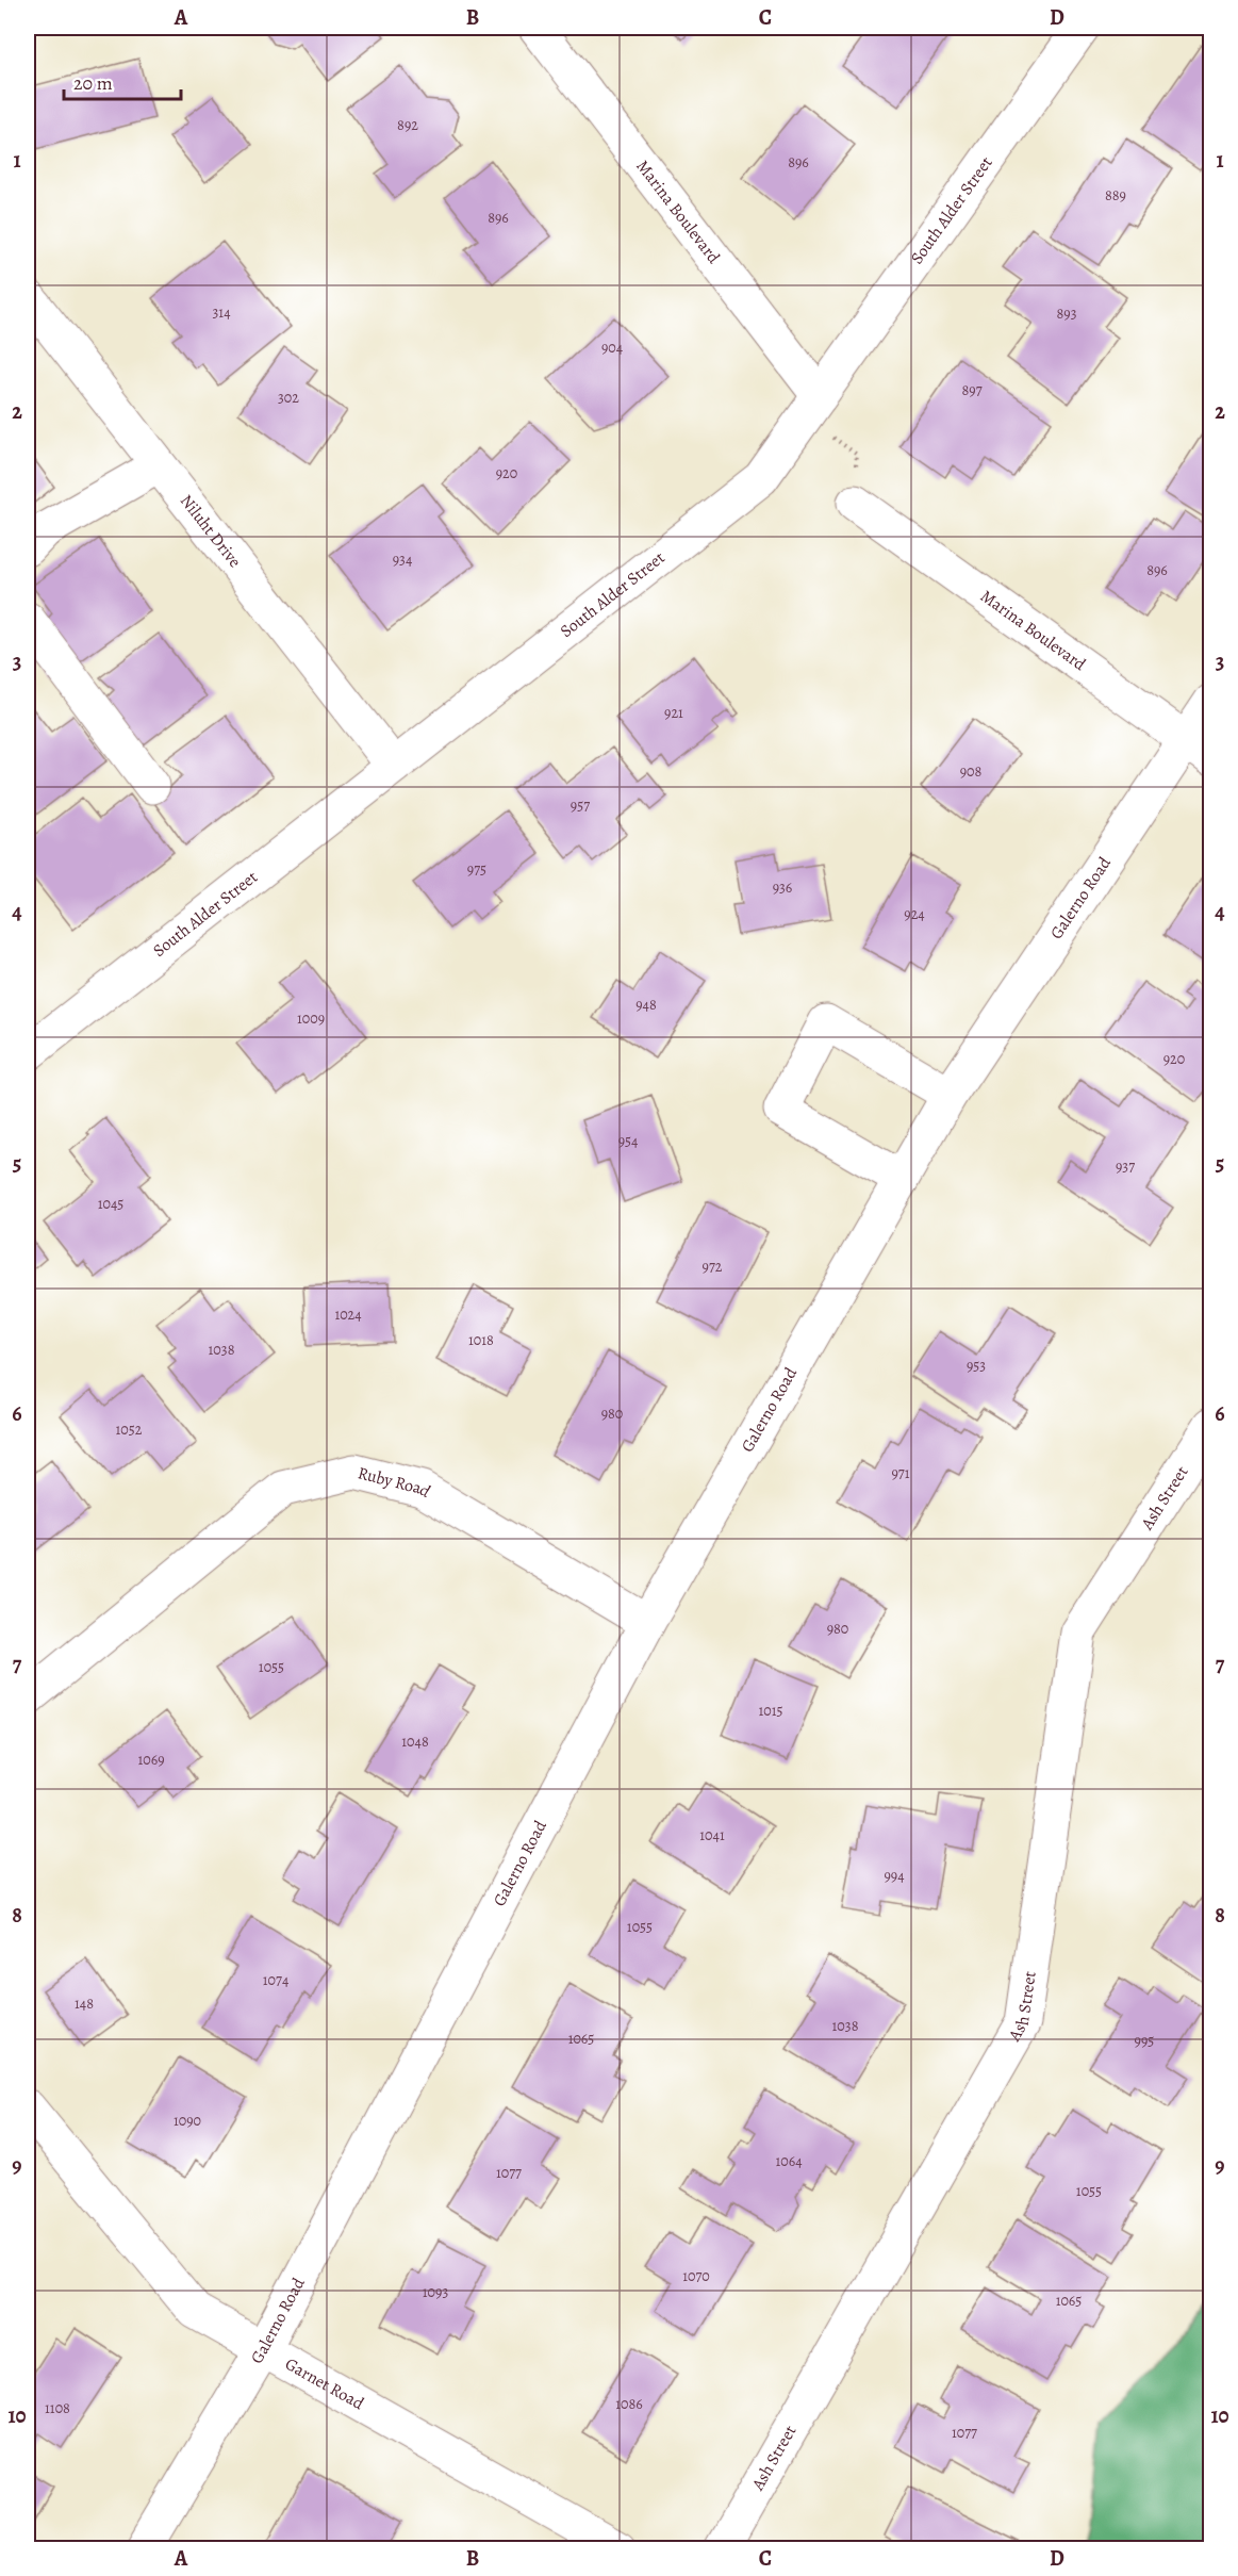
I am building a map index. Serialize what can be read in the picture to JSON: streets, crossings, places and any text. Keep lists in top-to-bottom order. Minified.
{"streets":{"street":["Marina Boulevard","South Alder Street","Niluht Drive","Galerno Road","Ruby Road","Ash Street","Garnet Road"]},"crossings":[["Marina Boulevard","South Alder Street"],["Marina Boulevard","Galerno Road"],["South Alder Street","Niluht Drive"],["Galerno Road","Ruby Road"],["Galerno Road","Garnet Road"]],"house_numbers":["892","896","889","896","314","893","904","897","302","920","934","896","921","908","957","975","936","924","948","1009","920","954","937","1045","972","1024","1018","1038","953","980","1052","971","980","1055","1015","1048","1069","1041","994","1055","1074","148","1038","1065","995","1090","1064","1077","1055","1070","1093","1065","1086","1108","1077"],"scale_bar":"20 m","grid":{"columns":["A","B","C","D"],"rows":["1","2","3","4","5","6","7","8","9","10"]}}
